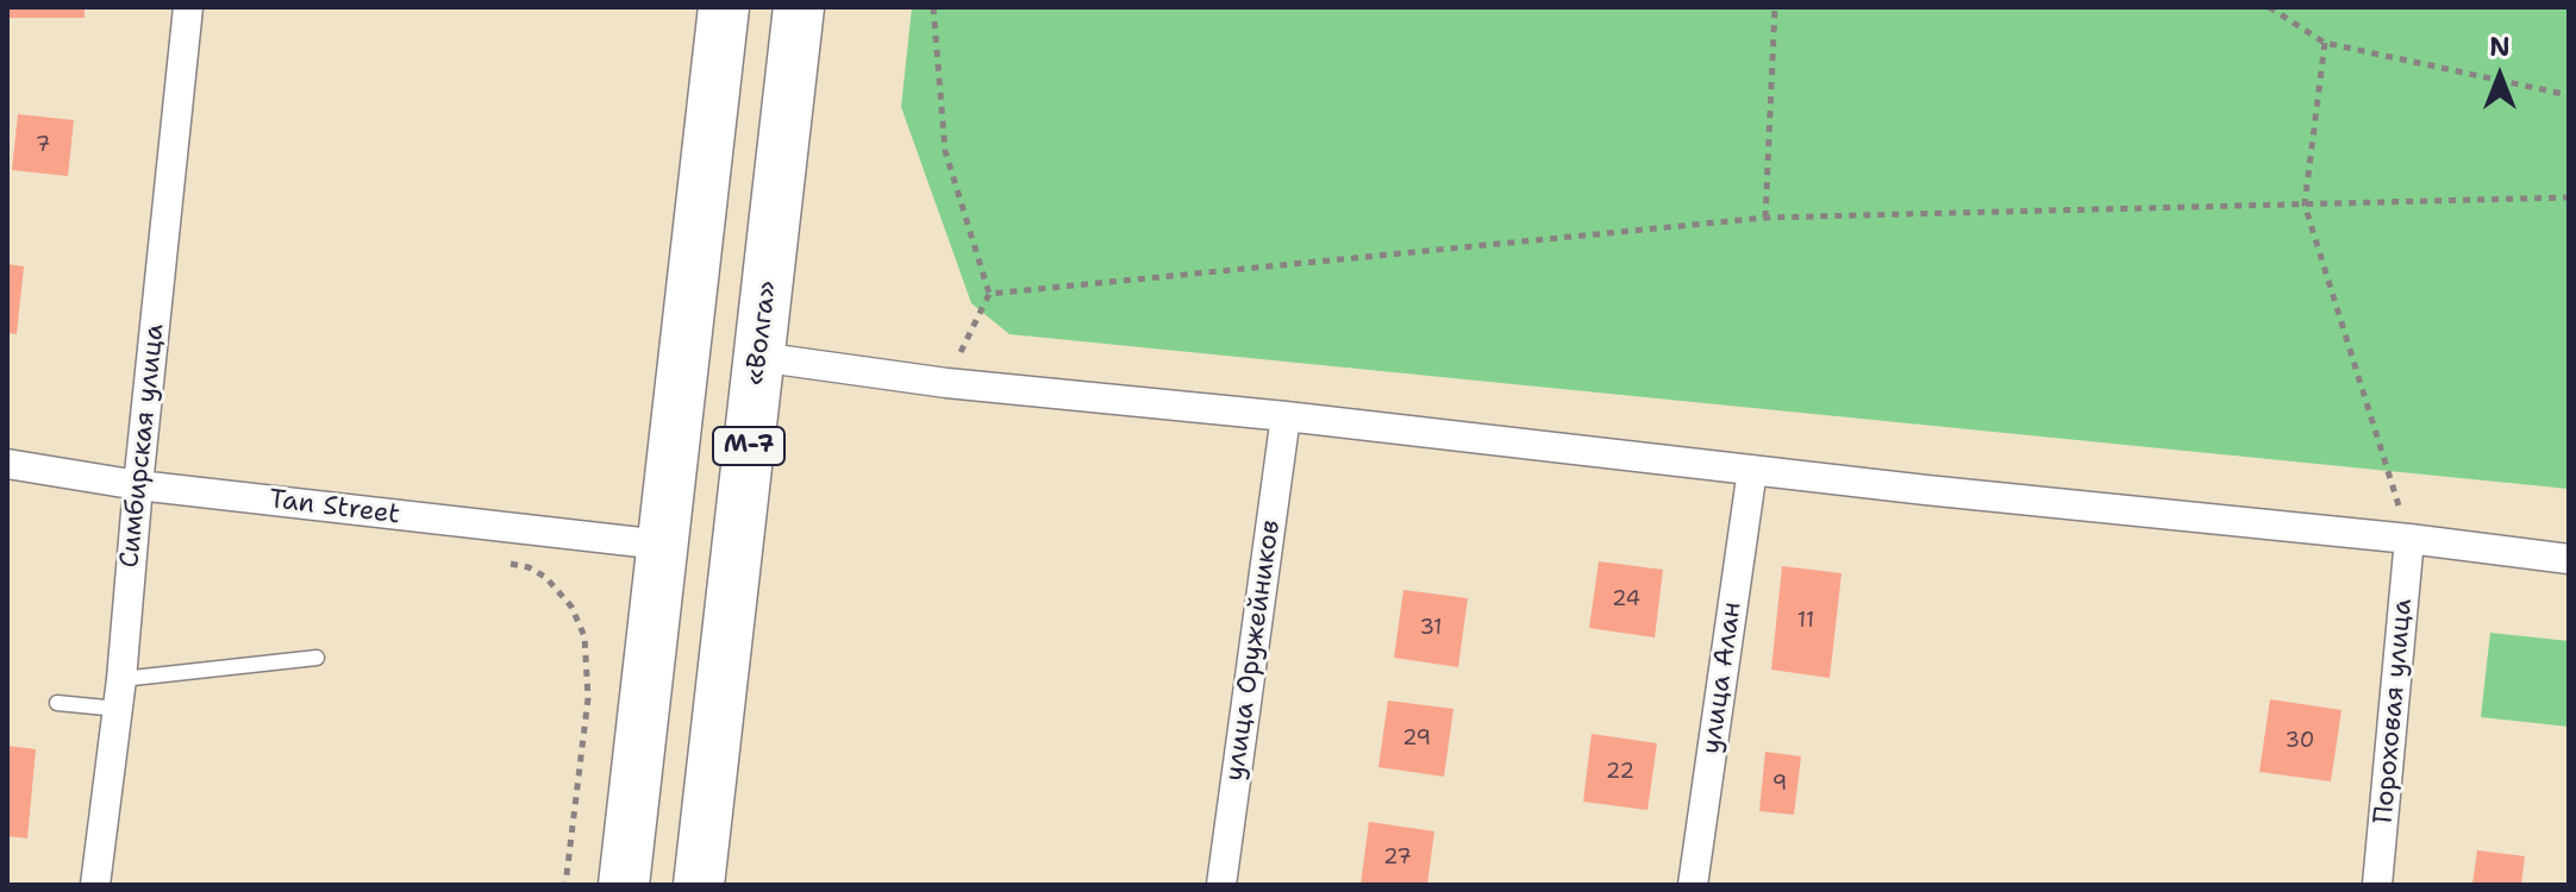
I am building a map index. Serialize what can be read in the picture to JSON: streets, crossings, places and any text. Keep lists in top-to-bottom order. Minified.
{"streets":{"highway":["«Волга»","М-7"],"street":["Симбирская улица","Tan Street","улица Оружейников","улица Алан","Пороховая улица"]},"crossings":[["Симбирская улица","Tan Street"],["М-7","Tan Street"]],"house_numbers":["7","24","11","31","29","30","22","9","27"],"north":"top"}
